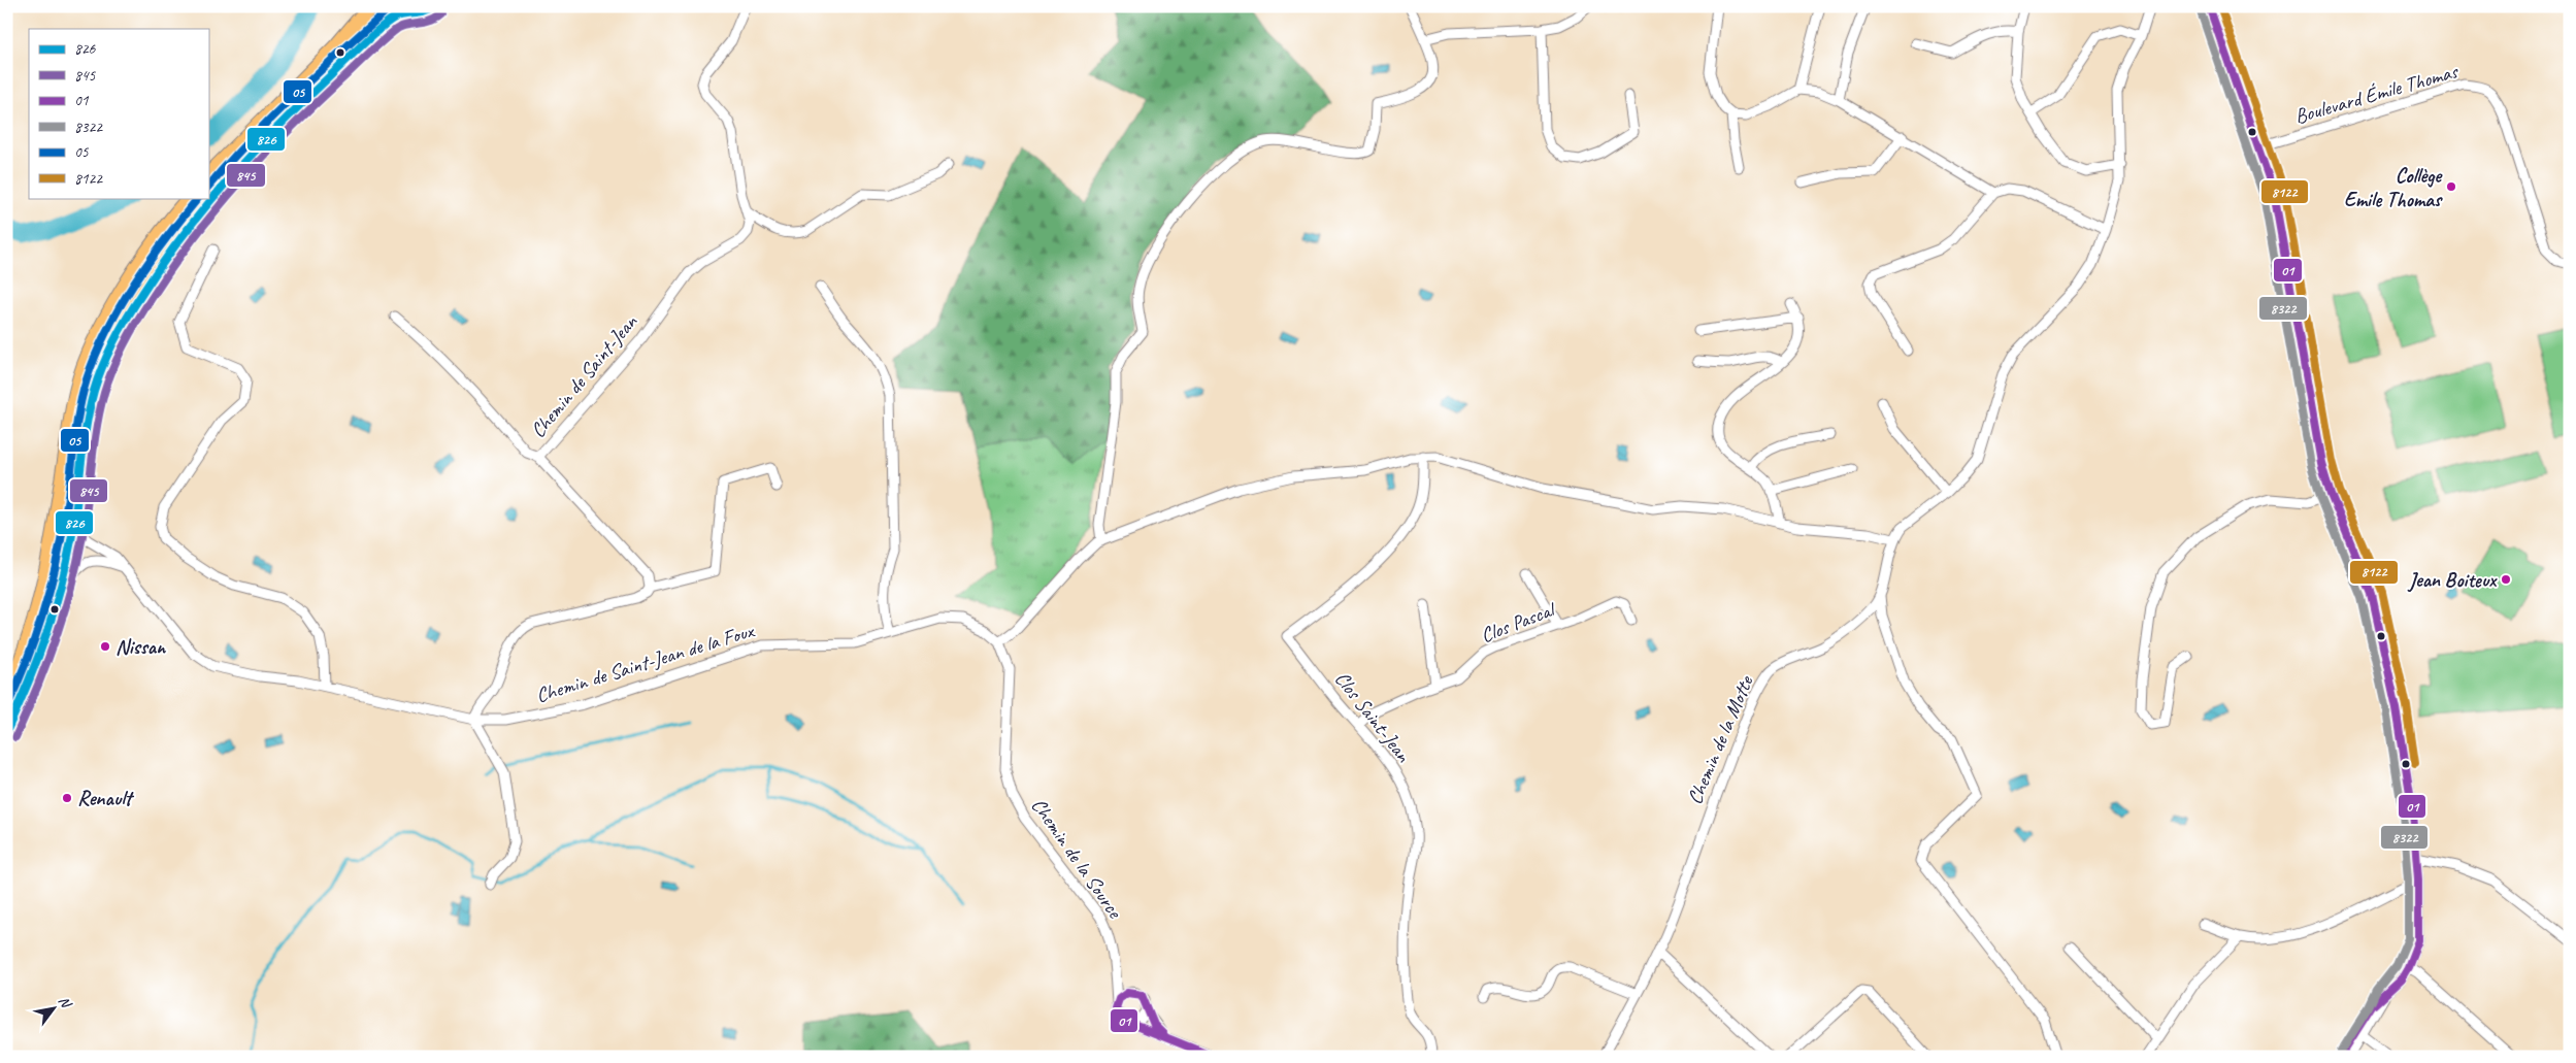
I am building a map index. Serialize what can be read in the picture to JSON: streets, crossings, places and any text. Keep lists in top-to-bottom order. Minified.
{"streets":{"street":["Boulevard Émile Thomas","Chemin de Saint-Jean","Clos Pascal","Chemin de Saint-Jean de la Foux","Clos Saint-Jean","Chemin de la Motte","Chemin de la Source"]},"crossings":[["Clos Pascal","Clos Saint-Jean"],["Chemin de Saint-Jean de la Foux","Chemin de la Source"]],"places":["Collège Emile Thomas","Jean Boiteux","Nissan","Renault"],"lines":["transit line 826","transit line 01","transit line 05","transit line 8122","transit line 8322","transit line 845"],"legend":["826","845","01","8322","05","8122"],"north":"top right"}
